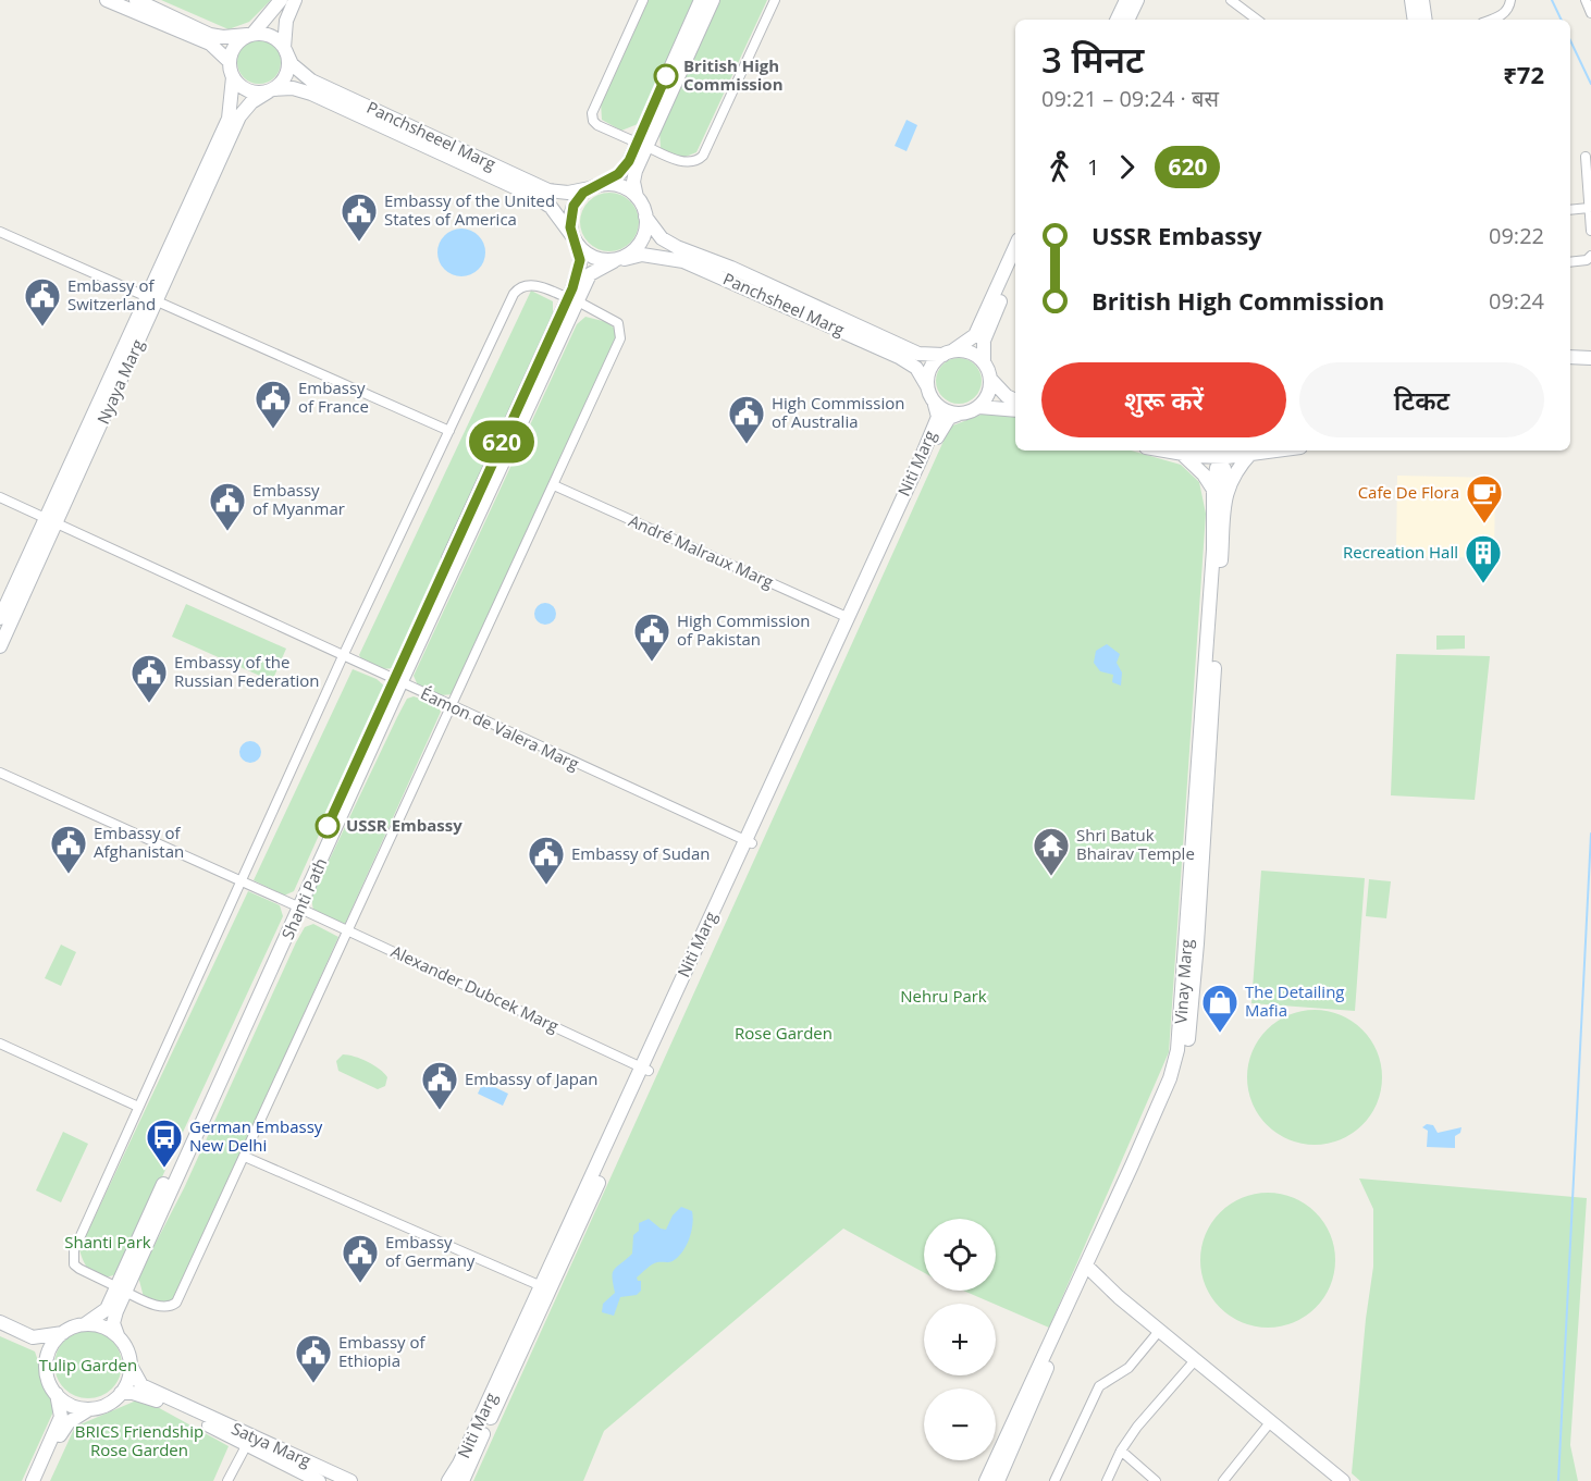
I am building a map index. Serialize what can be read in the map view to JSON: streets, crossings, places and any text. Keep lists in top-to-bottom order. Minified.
{"streets":{"main road":["Panchsheeel Marg","Panchsheel Marg","Nyaya Marg","Niti Marg","Shanti Path","Vinay Marg","Satya Marg"],"street":["André Malraux Marg","Éamon de Valera Marg","Alexander Dubcek Marg"]},"crossings":[["Panchsheeel Marg","Panchsheel Marg"],["Panchsheeel Marg","Nyaya Marg"],["Panchsheeel Marg","Shanti Path"],["Panchsheel Marg","Niti Marg"],["Panchsheel Marg","Shanti Path"],["Nyaya Marg","Éamon de Valera Marg"],["Niti Marg","André Malraux Marg"],["Niti Marg","Éamon de Valera Marg"],["Niti Marg","Alexander Dubcek Marg"],["Éamon de Valera Marg","Shanti Path"],["Shanti Path","Alexander Dubcek Marg"],["Shanti Path","Satya Marg"]],"parks":["Nehru Park","Rose Garden","Shanti Park","Tulip Garden","BRICS Friendship Rose Garden"],"places":{"other":["British High Commission","USSR Embassy"],"public building":["Embassy of the United States of America","Embassy of Switzerland","Embassy of France","High Commission of Australia","Embassy of Myanmar","High Commission of Pakistan","Embassy of the Russian Federation","Embassy of Afghanistan","Embassy of Sudan","Embassy of Japan","Embassy of Germany","Embassy of Ethiopia"],"cafe":["Cafe De Flora"],"building":["Recreation Hall"],"temple":["Shri Batuk Bhairav Temple"],"shop":["The Detailing Mafia"],"bus stop":["German Embassy New Delhi"]},"lines":["bus line 620"],"page":{"on_map":"620","heading":["3 मिनट","09:21 – 09:24 · बस","₹72"],"legs":["1","620"],"list":[{"name":"USSR Embassy","value":"09:22"},{"name":"British High Commission","value":"09:24"}],"buttons":["शुरू करें","टिकट"],"map_buttons":["+","−"]}}
